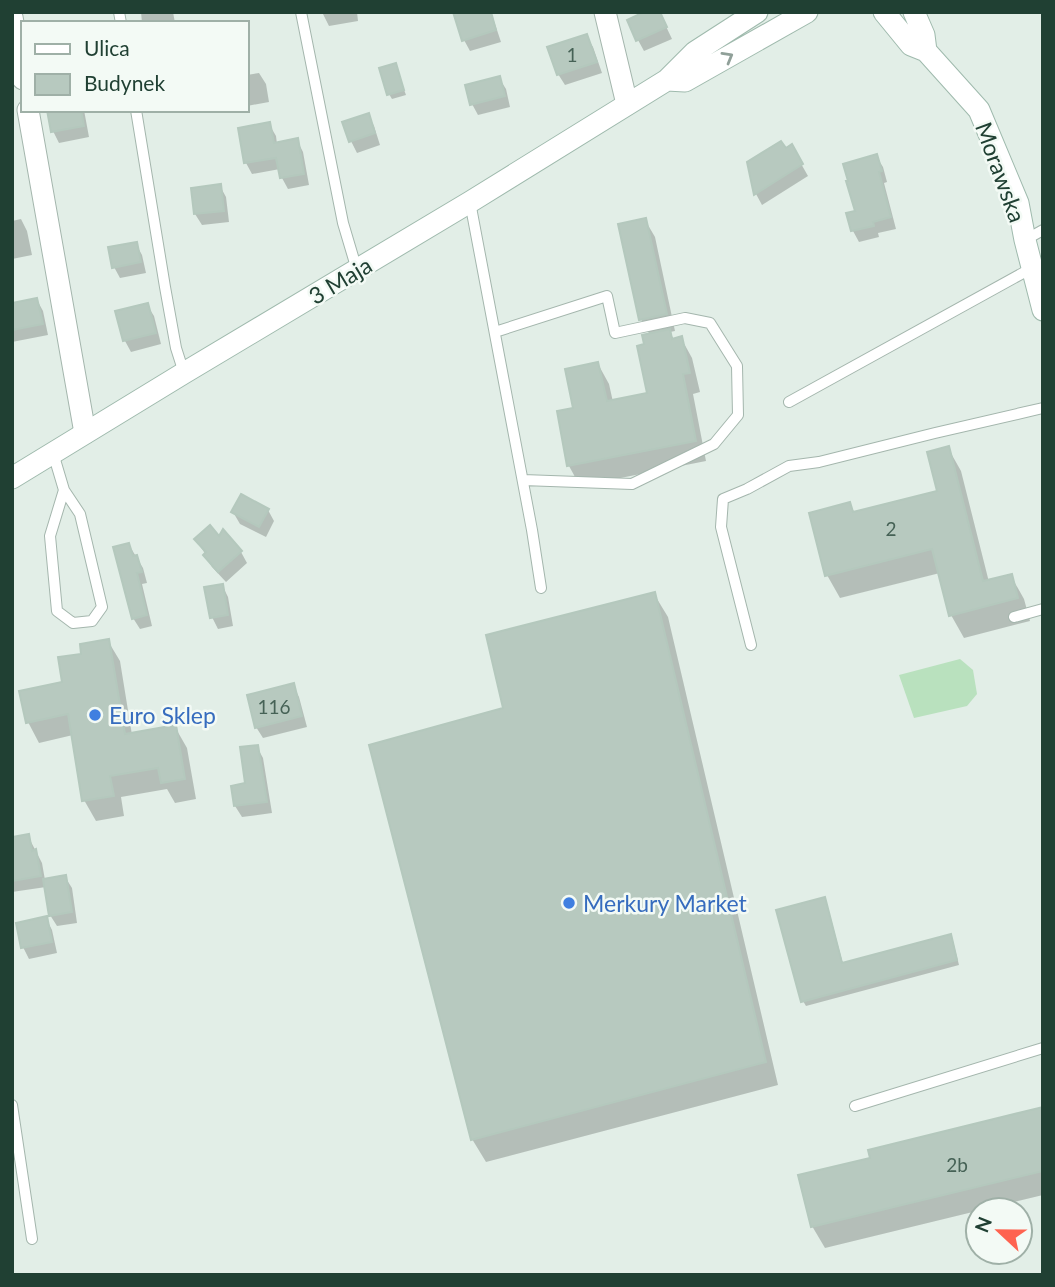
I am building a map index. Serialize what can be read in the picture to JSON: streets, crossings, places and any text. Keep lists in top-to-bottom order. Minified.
{"streets":{"street":["Morawska","3 Maja"]},"places":["Euro Sklep","Merkury Market"],"house_numbers":["1","2","116","2b"],"legend":["Ulica","Budynek"],"north":"left"}
